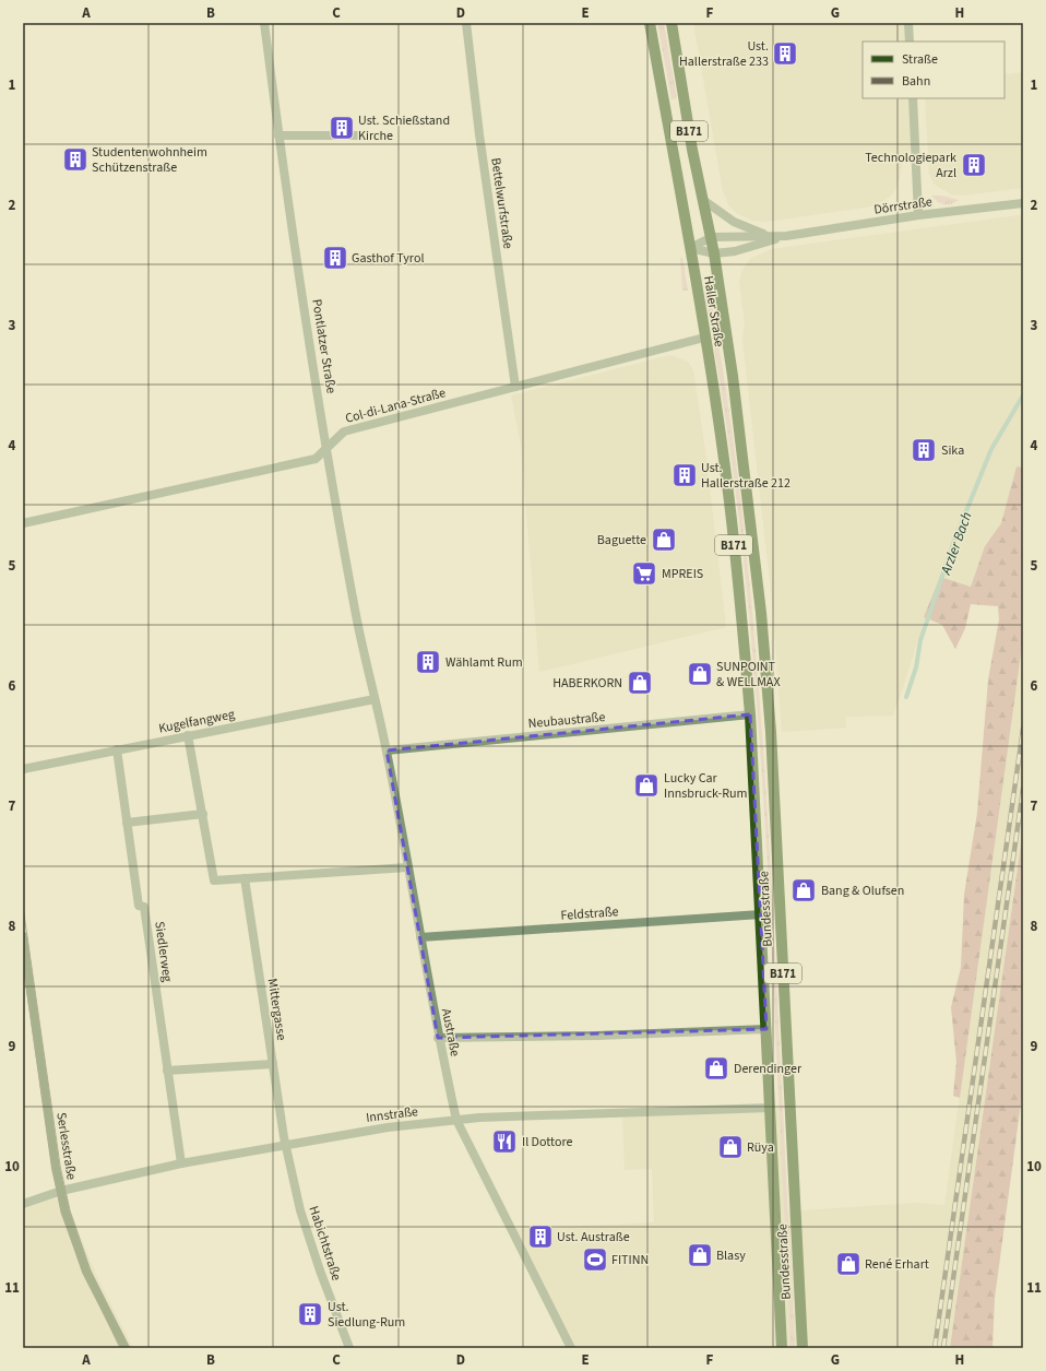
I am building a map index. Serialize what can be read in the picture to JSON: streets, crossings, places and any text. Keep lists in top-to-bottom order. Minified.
{"streets":{"main road":["B171","Haller Straße","Bundesstraße"],"street":["Bettelwurfstraße","Dörrstraße","Pontlatzer Straße","Col-di-Lana-Straße","Neubaustraße","Kugelfangweg","Feldstraße","Siedlerweg","Mittergasse","Austraße","Innstraße","Serlesstraße","Habichtstraße"]},"crossings":[["Bettelwurfstraße","Col-di-Lana-Straße"],["Dörrstraße","Haller Straße"],["Haller Straße","Col-di-Lana-Straße"],["Haller Straße","Bundesstraße"],["Pontlatzer Straße","Col-di-Lana-Straße"],["Pontlatzer Straße","Kugelfangweg"],["Pontlatzer Straße","Austraße"],["Neubaustraße","Bundesstraße"],["Neubaustraße","Austraße"],["Kugelfangweg","Siedlerweg"],["Kugelfangweg","Austraße"],["Bundesstraße","Feldstraße"],["Bundesstraße","Innstraße"],["Feldstraße","Austraße"],["Siedlerweg","Innstraße"],["Mittergasse","Innstraße"],["Mittergasse","Habichtstraße"],["Austraße","Innstraße"],["Innstraße","Serlesstraße"],["Innstraße","Habichtstraße"]],"water":["Arzler Bach"],"places":{"building":["Ust. Hallerstraße 233","Ust. Schießstand Kirche","Studentenwohnheim Schützenstraße","Technologiepark Arzl","Gasthof Tyrol","Sika","Ust. Hallerstraße 212","Wählamt Rum","Ust. Austraße","Ust. Siedlung-Rum"],"shop":["Baguette","SUNPOINT & WELLMAX","HABERKORN","Lucky Car Innsbruck-Rum","Bang & Olufsen","Derendinger","Rüya","Blasy","René Erhart"],"supermarket":["MPREIS"],"restaurant":["Il Dottore"],"sports":["FITINN"]},"legend":["Straße","Bahn"],"grid":{"columns":["A","B","C","D","E","F","G","H"],"rows":["1","2","3","4","5","6","7","8","9","10","11"]}}
